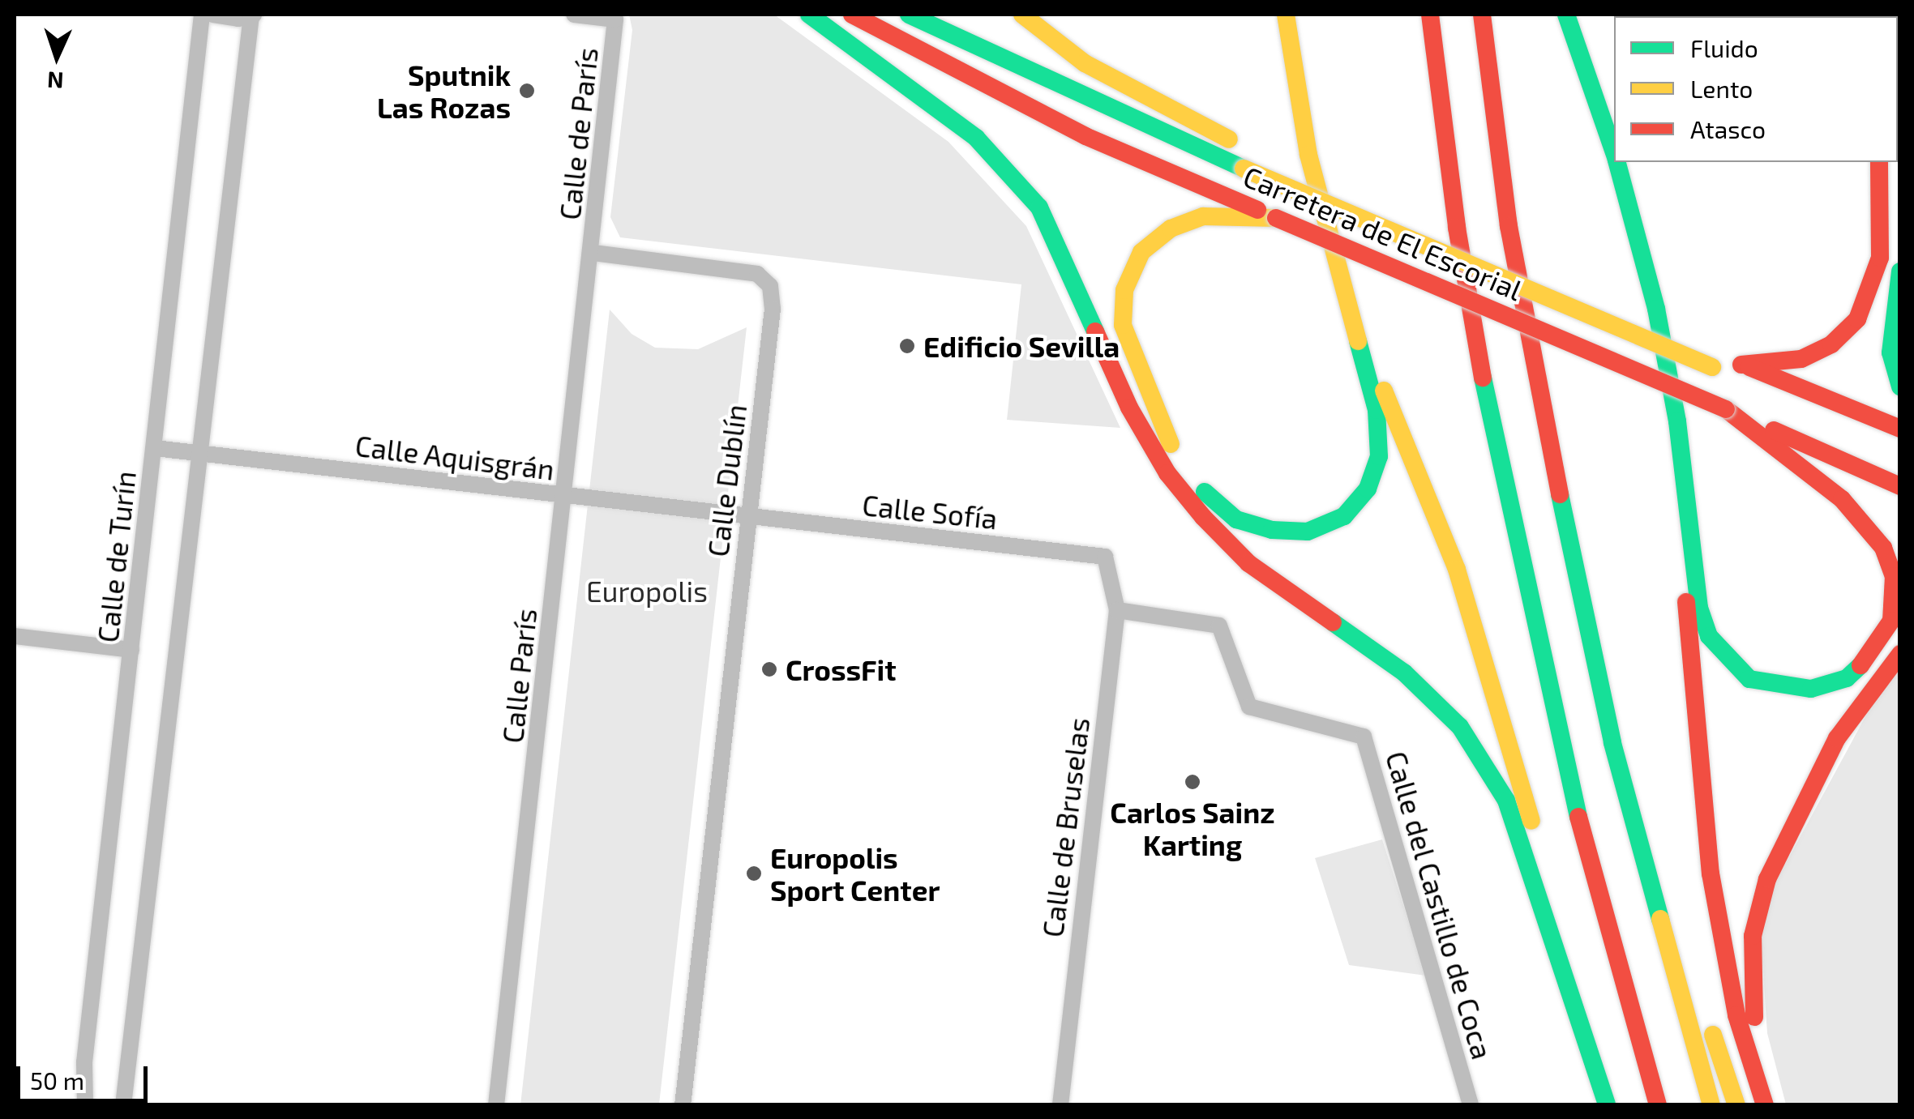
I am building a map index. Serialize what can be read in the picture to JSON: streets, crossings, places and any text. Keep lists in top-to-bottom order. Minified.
{"streets":{"highway":["Carretera de El Escorial"],"street":["Calle de París","Calle Aquisgrán","Calle Dublín","Calle Sofía","Calle de Turín","Calle París","Calle de Bruselas","Calle del Castillo de Coca"]},"crossings":[["Calle de París","Calle Dublín"],["Calle de París","Calle París"],["Calle Aquisgrán","Calle Dublín"],["Calle Aquisgrán","Calle Sofía"],["Calle Aquisgrán","Calle de Turín"],["Calle Aquisgrán","Calle París"],["Calle Dublín","Calle Sofía"],["Calle Dublín","Calle París"],["Calle Sofía","Calle de Bruselas"],["Calle de Bruselas","Calle del Castillo de Coca"]],"parks":["Europolis"],"places":["Sputnik Las Rozas","Edificio Sevilla","CrossFit","Carlos Sainz Karting","Europolis Sport Center"],"legend":["Fluido","Lento","Atasco"],"scale_bar":"50 m","north":"bottom"}
